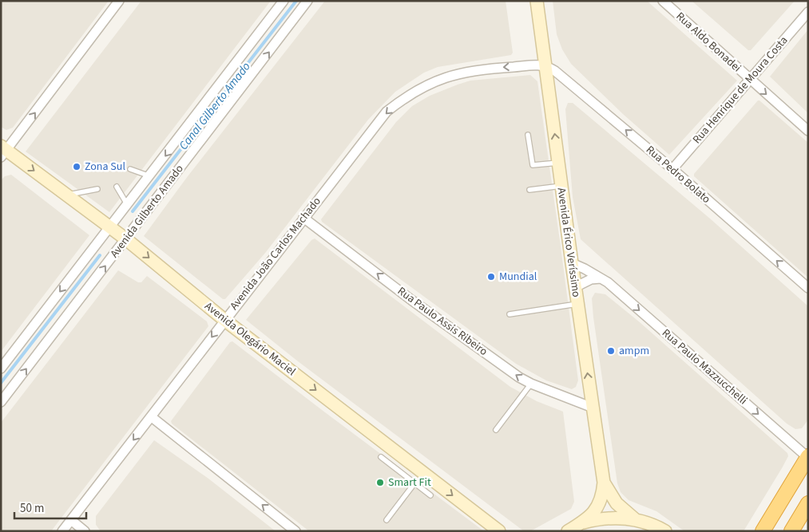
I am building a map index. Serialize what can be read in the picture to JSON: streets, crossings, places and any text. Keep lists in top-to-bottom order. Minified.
{"streets":{"main road":["Avenida Érico Veríssimo","Avenida Olegário Maciel"],"street":["Rua Aldo Bonadei","Rua Henrique de Moura Costa","Rua Pedro Bolato","Avenida Gilberto Amado","Avenida João Carlos Machado","Rua Paulo Assis Ribeiro","Rua Paulo Mazzucchelli"]},"crossings":[["Rua Aldo Bonadei","Rua Henrique de Moura Costa"],["Rua Henrique de Moura Costa","Rua Pedro Bolato"],["Rua Pedro Bolato","Avenida Érico Veríssimo"],["Rua Pedro Bolato","Avenida João Carlos Machado"],["Avenida Gilberto Amado","Avenida Olegário Maciel"],["Avenida Érico Veríssimo","Avenida João Carlos Machado"],["Avenida Érico Veríssimo","Rua Paulo Assis Ribeiro"],["Avenida Érico Veríssimo","Rua Paulo Mazzucchelli"],["Avenida João Carlos Machado","Rua Paulo Assis Ribeiro"],["Avenida João Carlos Machado","Avenida Olegário Maciel"]],"one_way":["Rua Aldo Bonadei","Rua Pedro Bolato","Avenida Érico Veríssimo","Avenida João Carlos Machado","Rua Paulo Assis Ribeiro","Avenida Olegário Maciel","Rua Paulo Mazzucchelli"],"water":["Canal Gilberto Amado"],"places":["Zona Sul","Mundial","ampm","Smart Fit"],"scale_bar":"50 m"}
